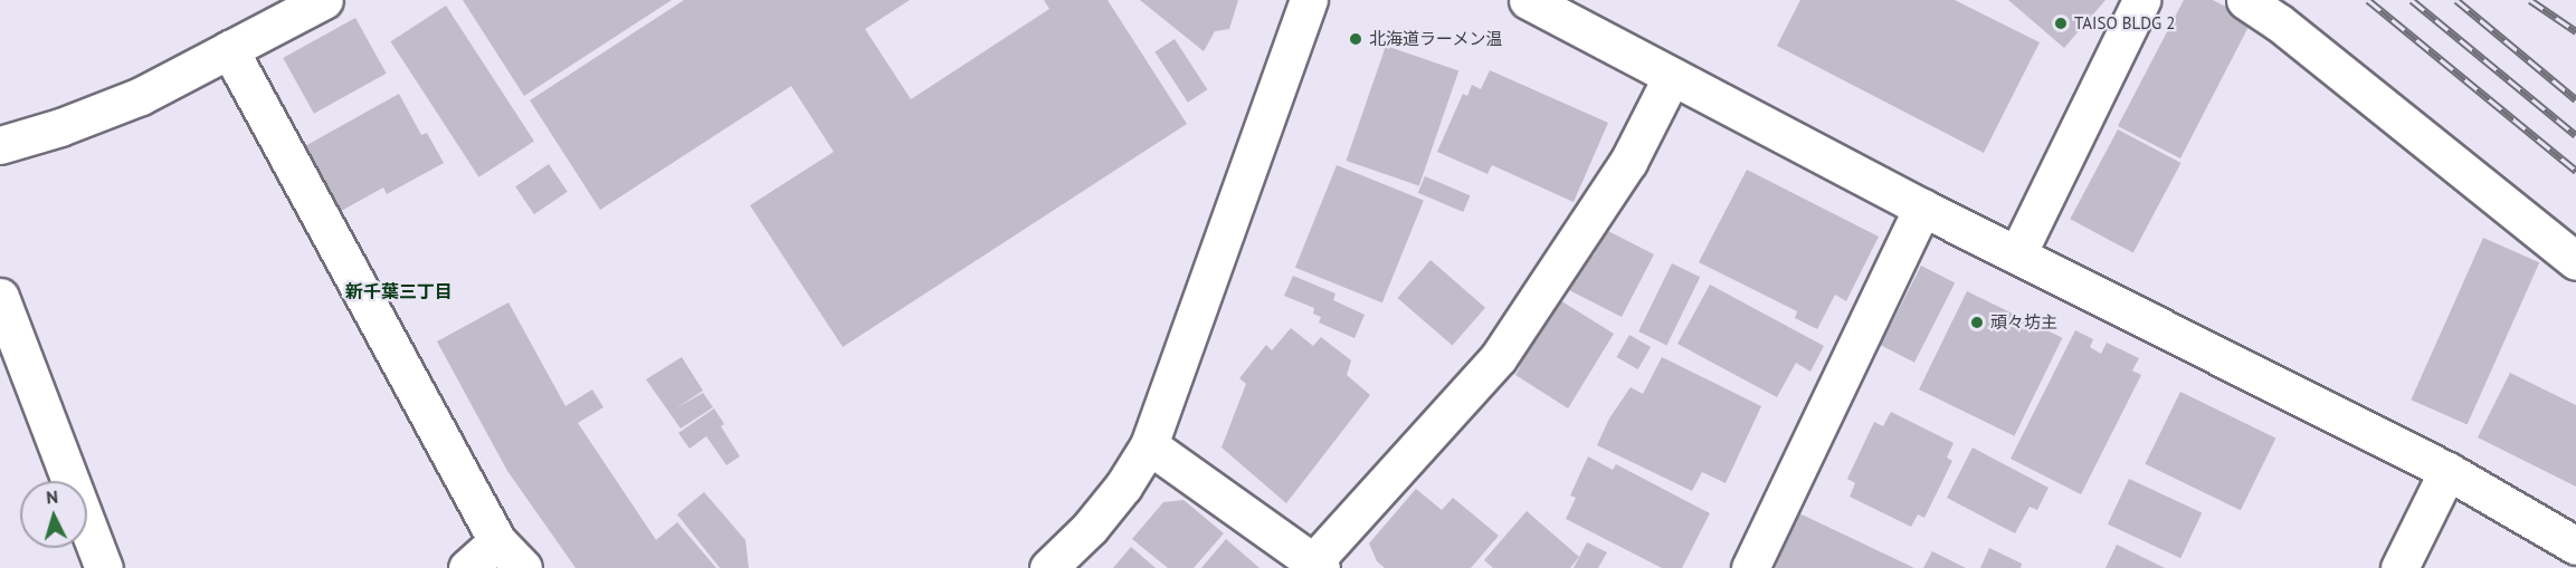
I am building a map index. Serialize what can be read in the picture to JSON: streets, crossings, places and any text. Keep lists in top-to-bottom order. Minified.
{"districts":["新千葉三丁目"],"places":["TAISO BLDG 2","北海道ラーメン温","頑々坊主"],"north":"top"}
